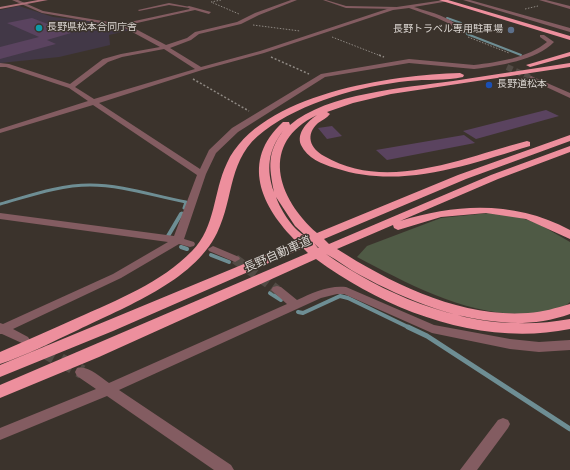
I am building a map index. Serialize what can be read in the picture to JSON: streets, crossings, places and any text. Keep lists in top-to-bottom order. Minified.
{"streets":{"highway":["長野自動車道"]},"places":["長野県松本合同庁舎","長野トラベル専用駐車場","長野道松本"]}
